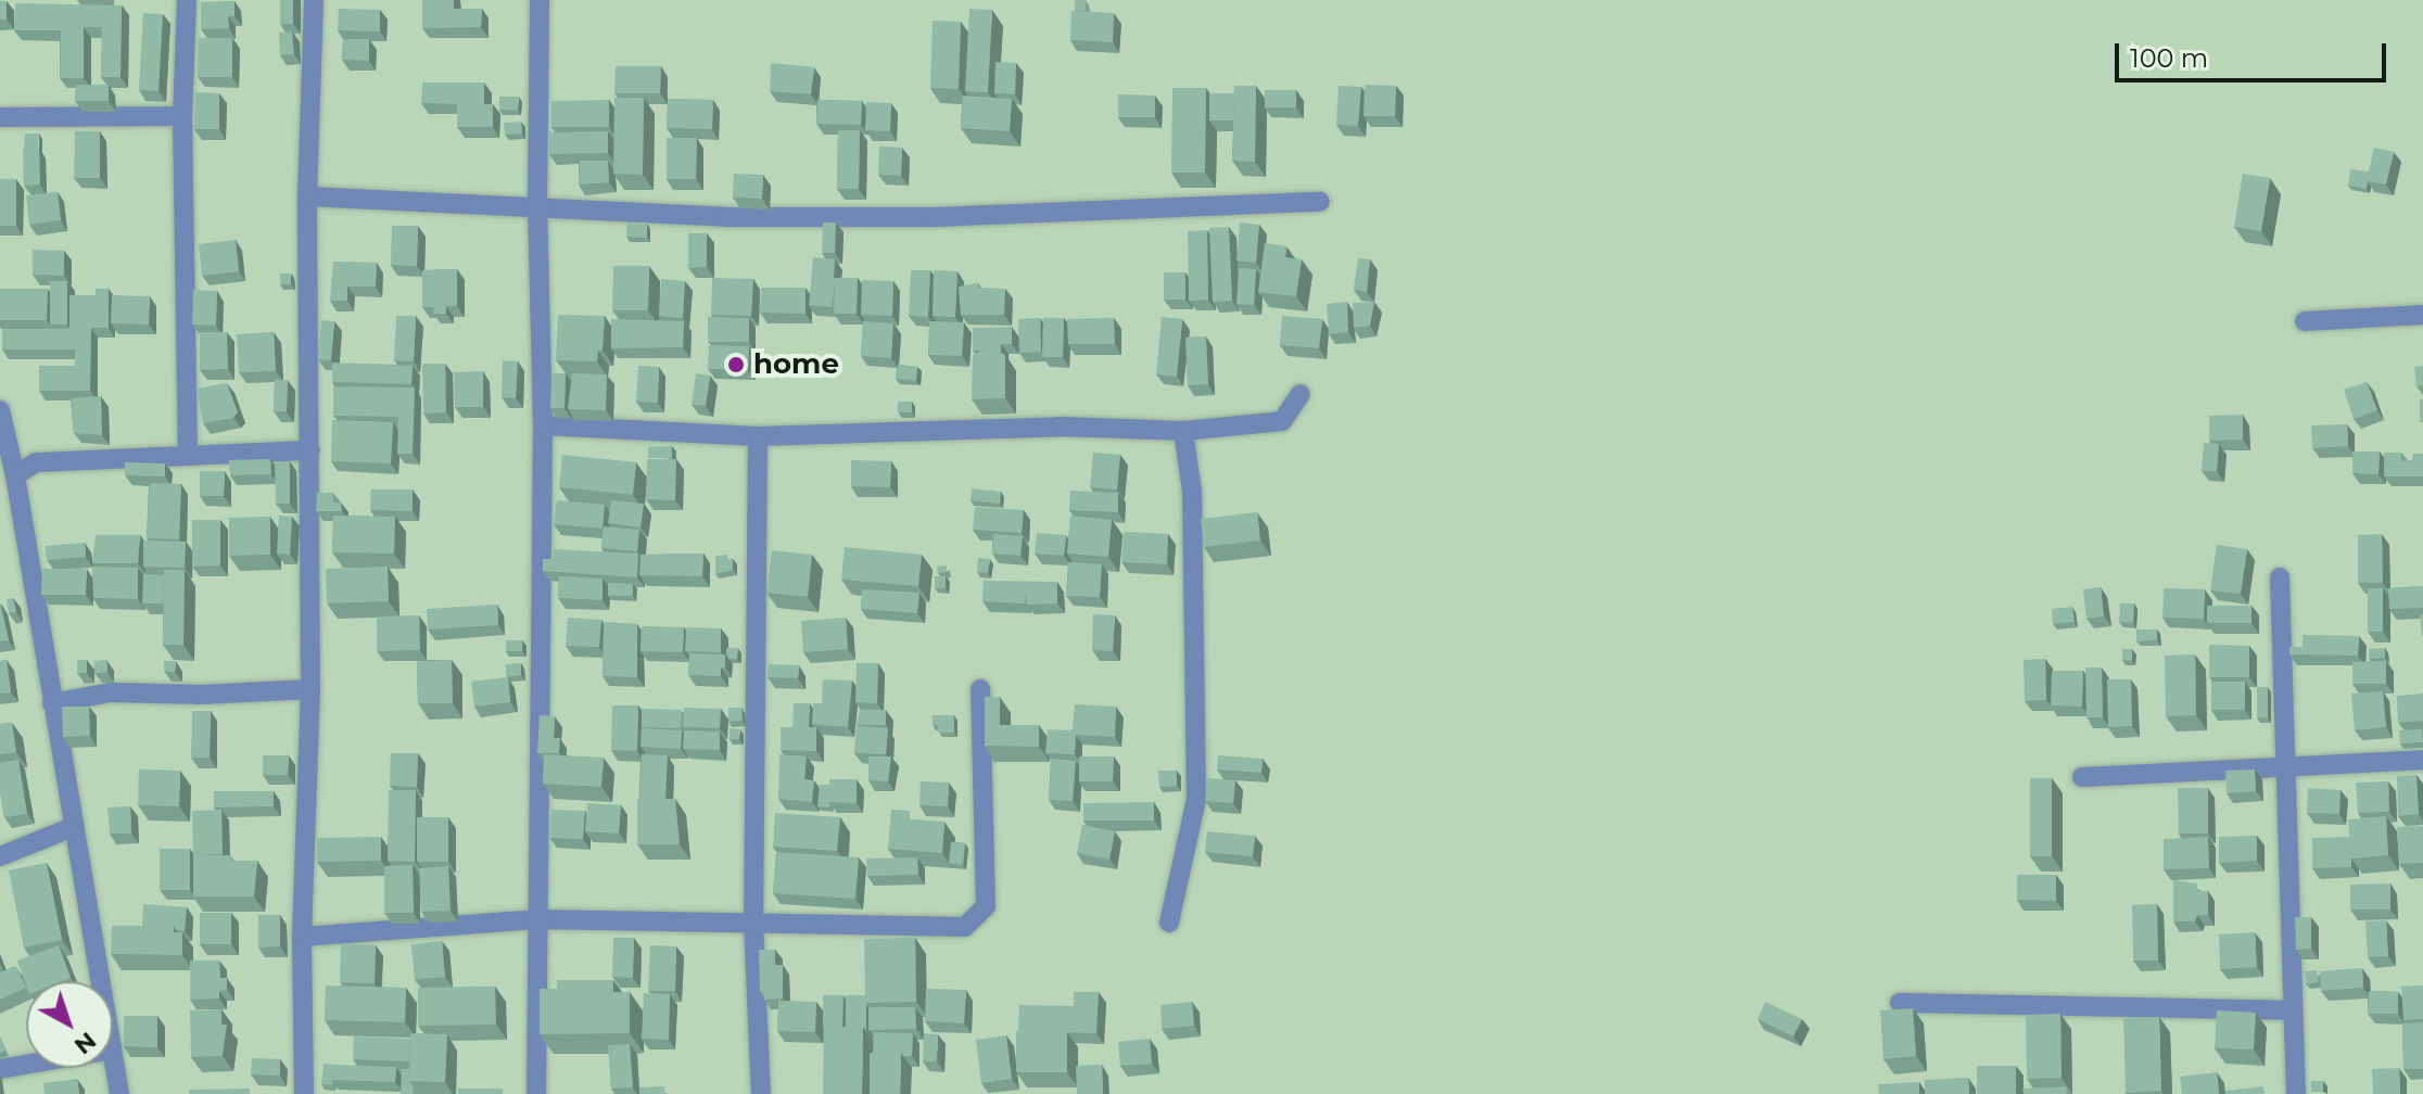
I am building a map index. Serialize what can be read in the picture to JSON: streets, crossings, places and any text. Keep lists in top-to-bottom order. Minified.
{"places":["home"],"scale_bar":"100 m","north":"bottom right"}
